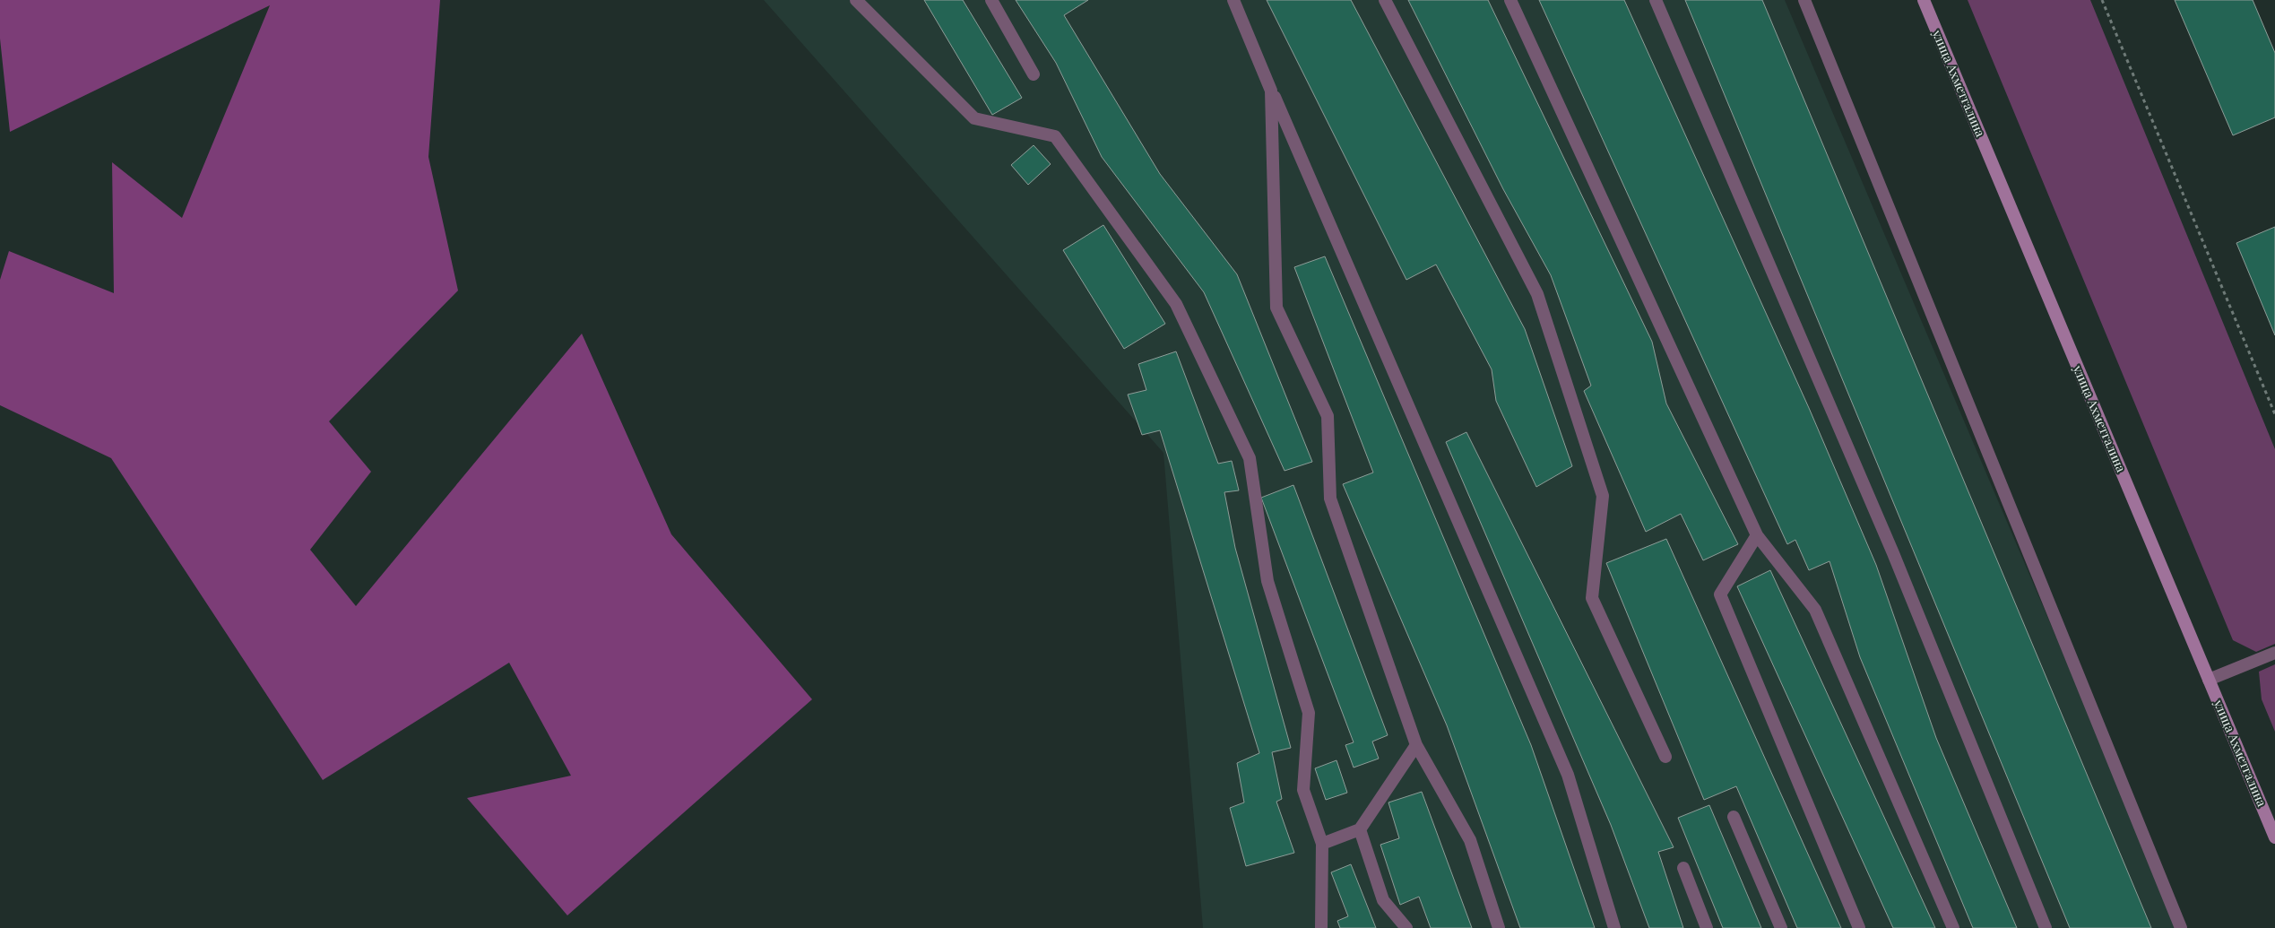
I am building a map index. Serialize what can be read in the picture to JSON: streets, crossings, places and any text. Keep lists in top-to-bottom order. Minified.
{"streets":{"main road":["улица Ахметгалина"]}}
